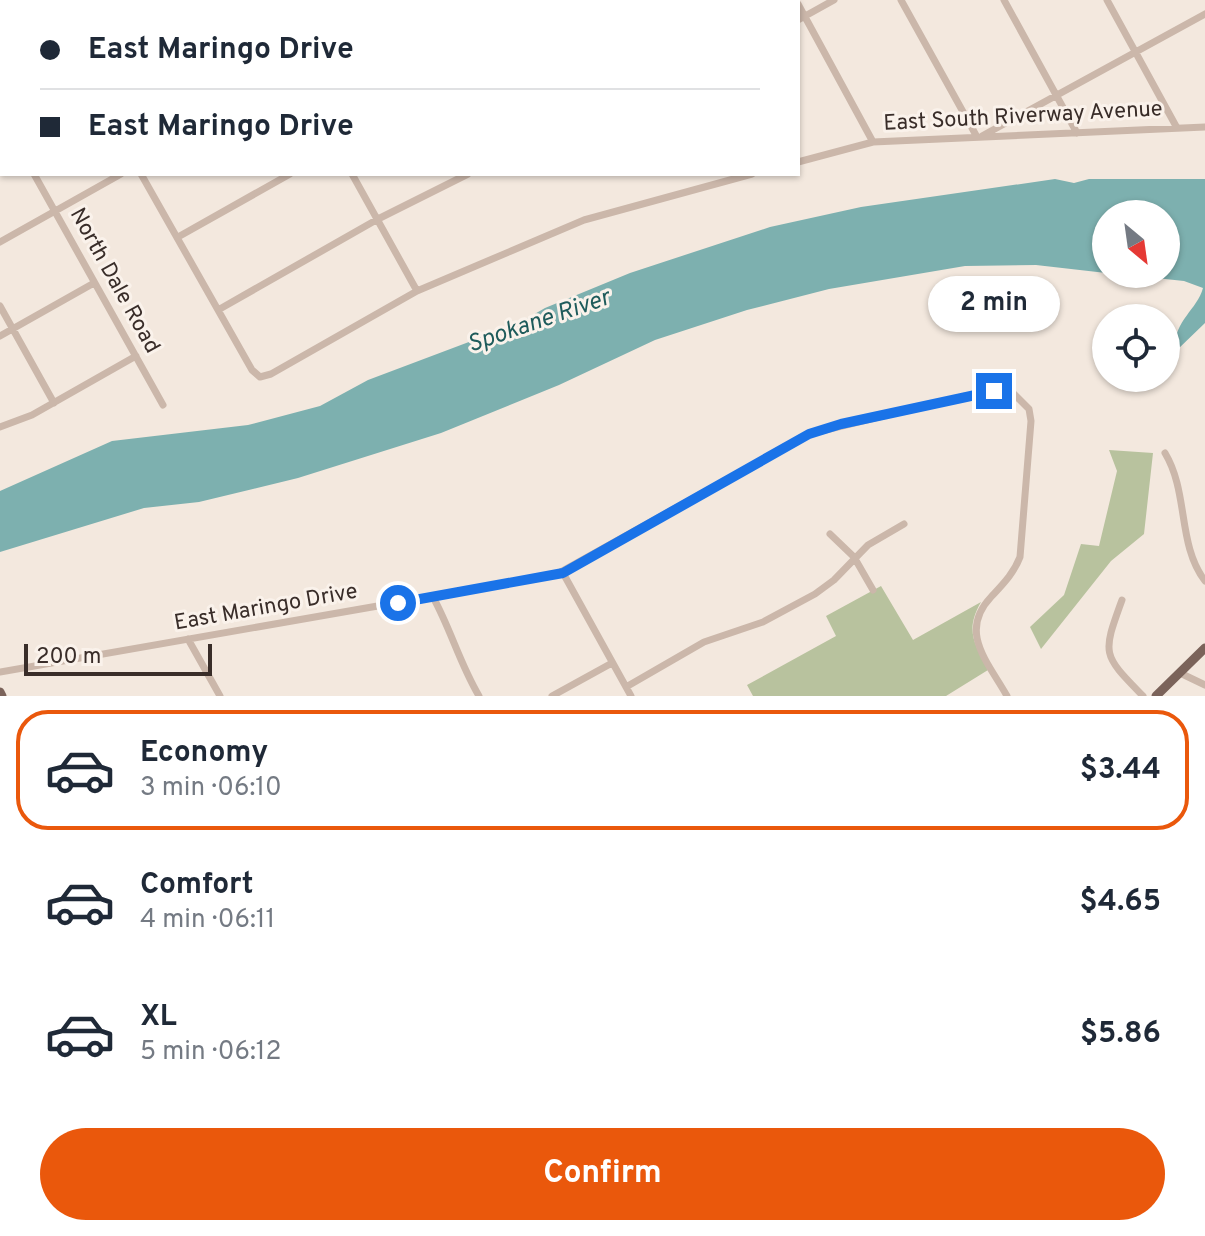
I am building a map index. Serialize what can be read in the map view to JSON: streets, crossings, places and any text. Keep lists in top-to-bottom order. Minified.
{"streets":{"street":["East South Riverway Avenue","North Dale Road","East Maringo Drive"]},"water":["Spokane River"],"scale_bar":"200 m","north":"bottom right","page":{"banner":["East Maringo Drive","East Maringo Drive"],"bubble":"2 min","scale":"200 m","list":[{"name":"Economy","note":"3 min · 06:10","value":"$3.44"},{"name":"Comfort","note":"4 min · 06:11","value":"$4.65"},{"name":"XL","note":"5 min · 06:12","value":"$5.86"}],"buttons":"Confirm"}}
